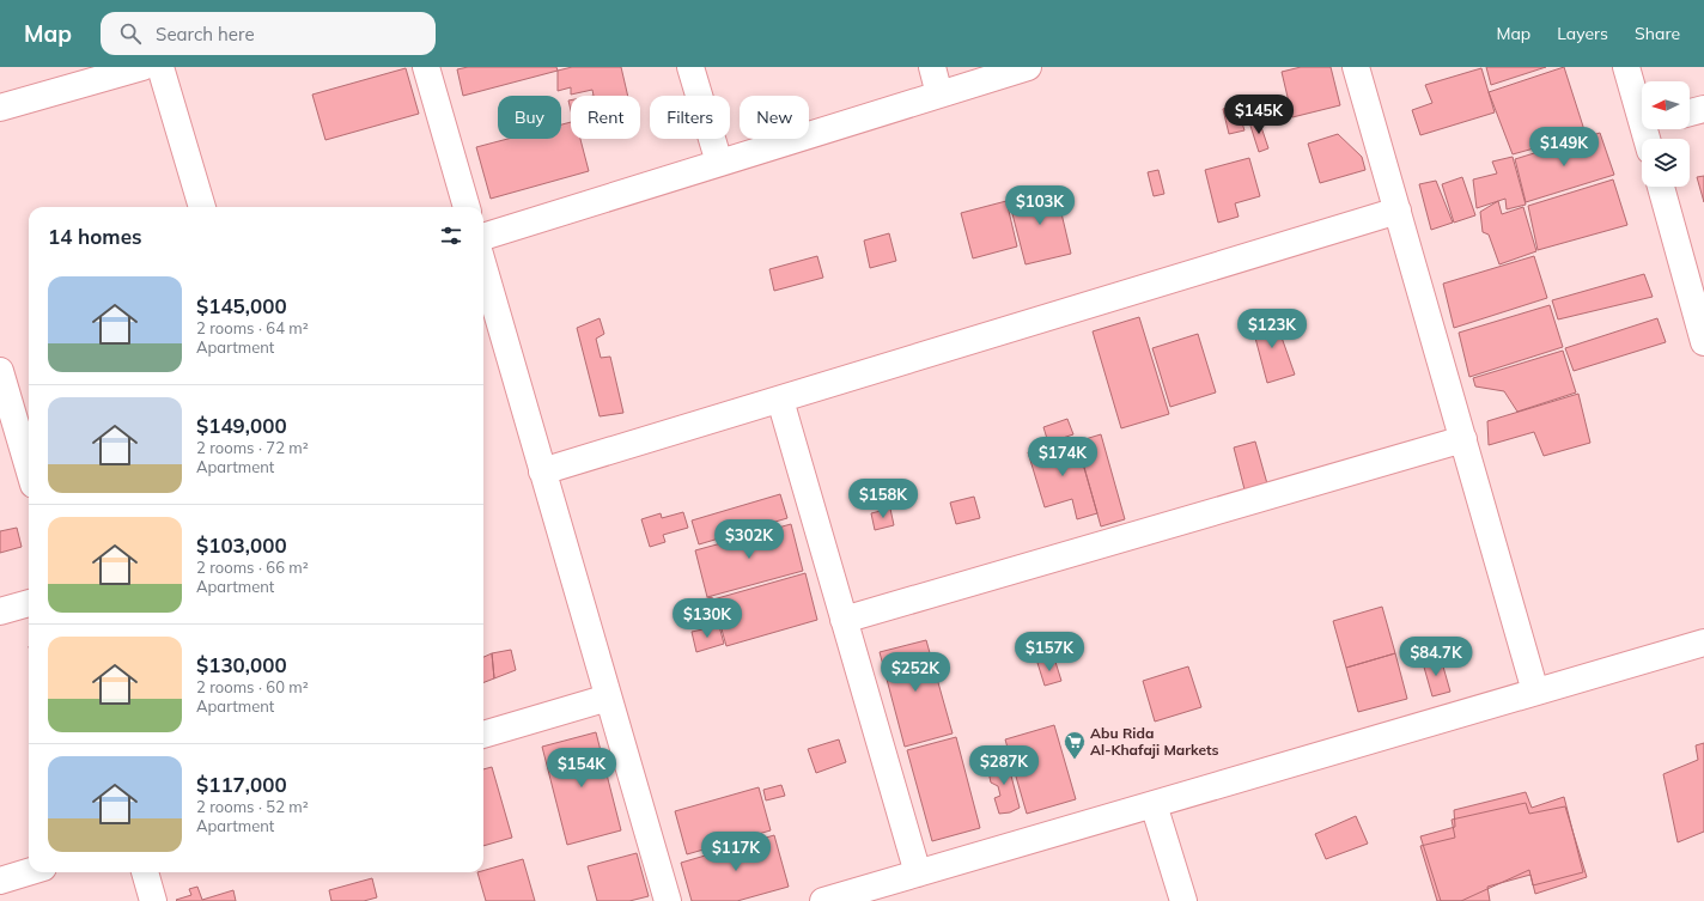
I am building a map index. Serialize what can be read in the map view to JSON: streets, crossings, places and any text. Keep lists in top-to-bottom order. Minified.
{"places":{"supermarket":["Abu Rida Al-Khafaji Markets"]},"north":"left","page":{"header":"Map","search":"Search here","nav":["Map","Layers","Share"],"price":["$145K","$149K","$103K","$123K","$174K","$158K","$302K","$130K","$157K","$84.7K","$252K","$287K","$154K","$117K"],"chip":["Buy","Rent","Filters","New"],"heading":"14 homes","list":[{"name":"$145,000","note":"2 rooms · 64 m² · Apartment"},{"name":"$149,000","note":"2 rooms · 72 m² · Apartment"},{"name":"$103,000","note":"2 rooms · 66 m² · Apartment"},{"name":"$130,000","note":"2 rooms · 60 m² · Apartment"},{"name":"$117,000","note":"2 rooms · 52 m² · Apartment"}]}}
